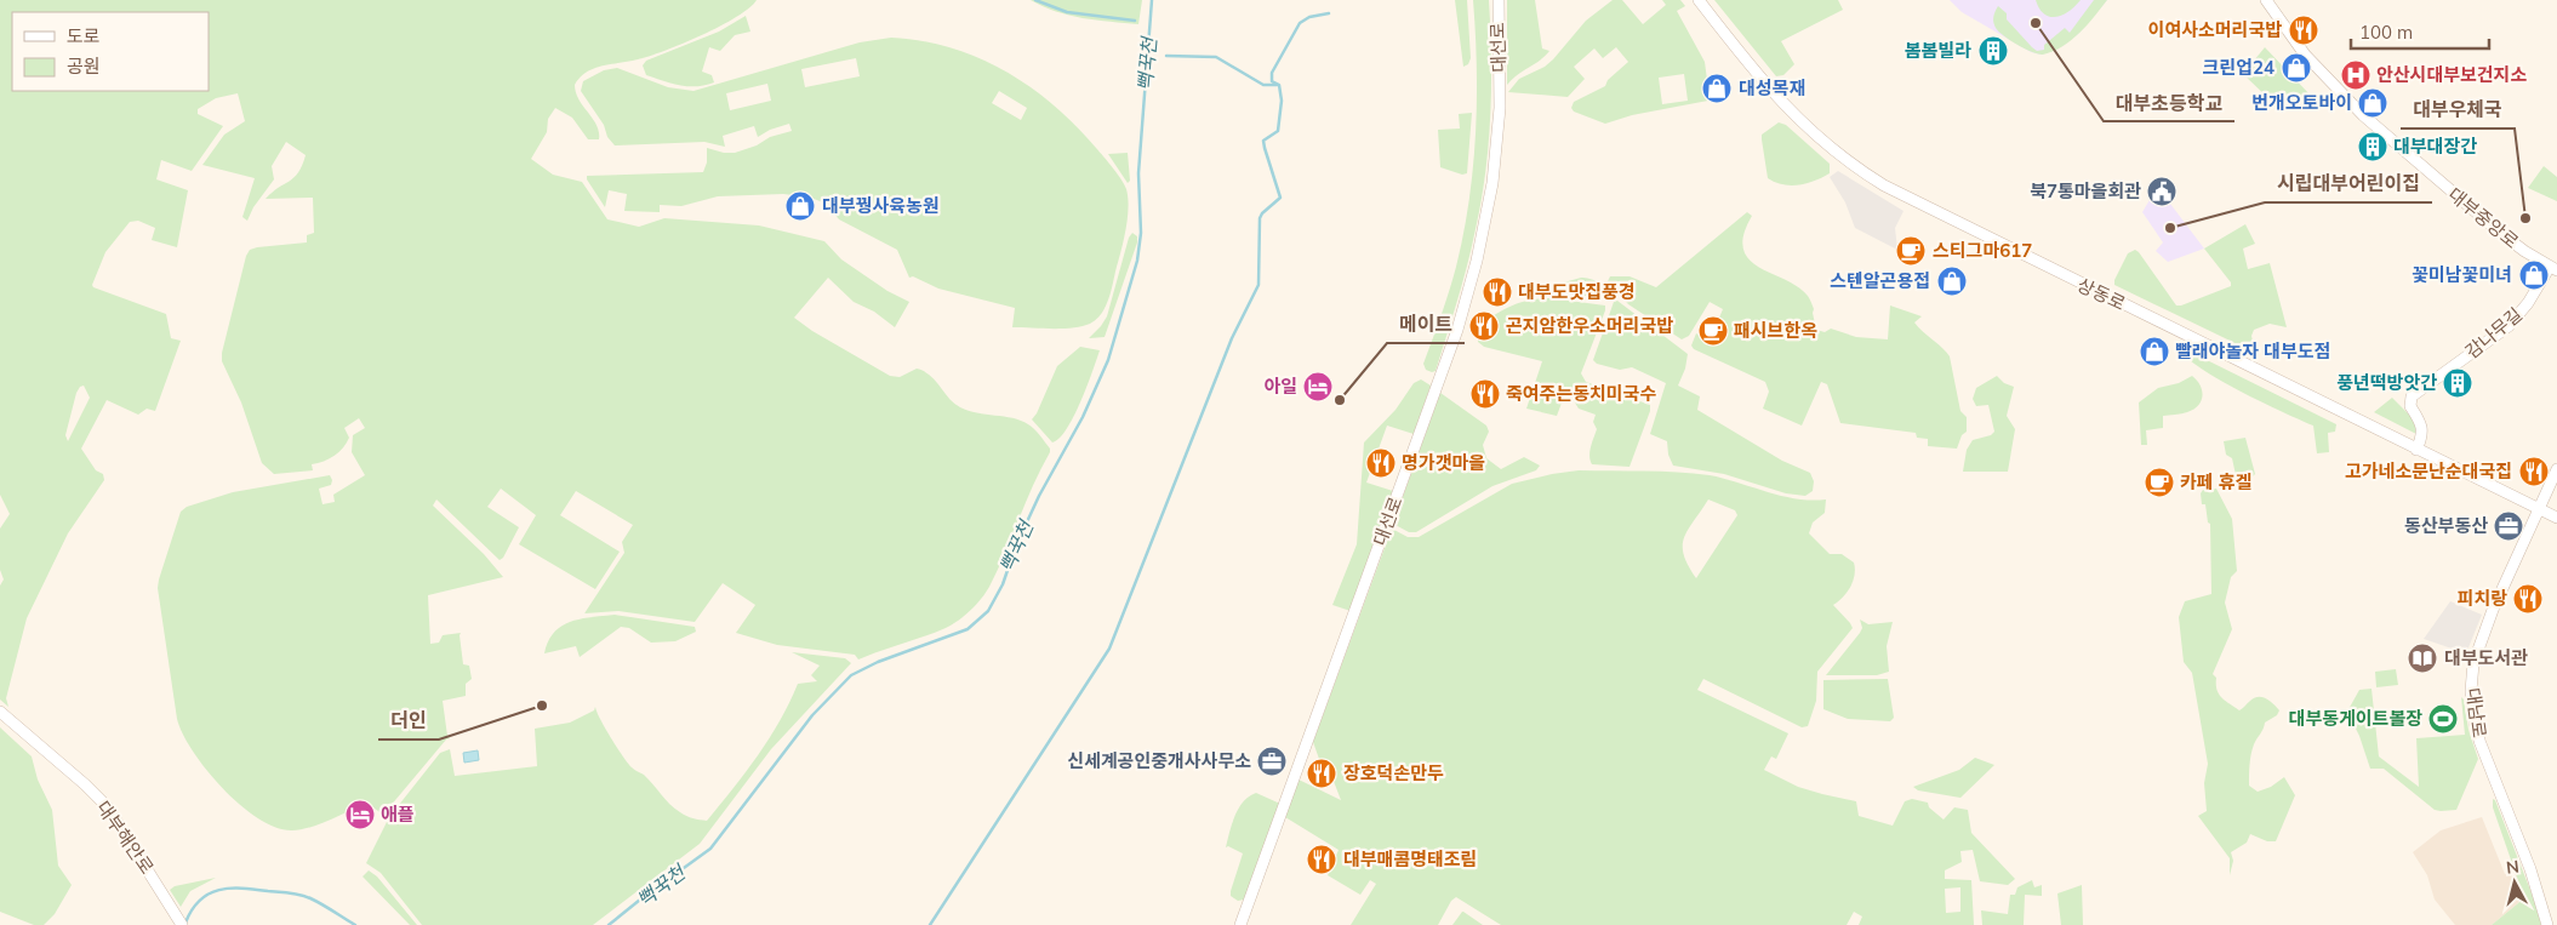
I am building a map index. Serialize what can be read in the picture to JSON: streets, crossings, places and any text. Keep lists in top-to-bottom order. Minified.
{"streets":{"street":["대선로","대부중앙로","상동로","감나무길","대남로","대부해안로"]},"crossings":[["대부중앙로","감나무길"],["상동로","감나무길"],["상동로","대남로"]],"water":["뻑꾹천"],"places":{"other":["대부초등학교","대부우체국","시립대부어린이집","메이트","더인"],"restaurant":["이여사소머리국밥","대부도맛집풍경","곤지암한우소머리국밥","죽여주는동치미국수","명가갯마을","고가네소문난순대국집","피치랑","장호덕손만두","대부매콤명태조림"],"building":["봄봄빌라","대부대장간","풍년떡방앗간"],"shop":["크린업24","대성목재","번개오토바이","대부꿩사육농원","꽃미남꽃미녀","스텐알곤용접","빨래야놀자 대부도점"],"hospital":["안산시대부보건지소"],"public building":["북7통마을회관"],"cafe":["스티그마617","패시브한옥","카페 휴겔"],"hotel":["아일","애플"],"office":["동산부동산","신세계공인중개사사무소"],"library":["대부도서관"],"sports":["대부동게이트볼장"]},"legend":["도로","공원"],"scale_bar":"100 m","north":"top"}
